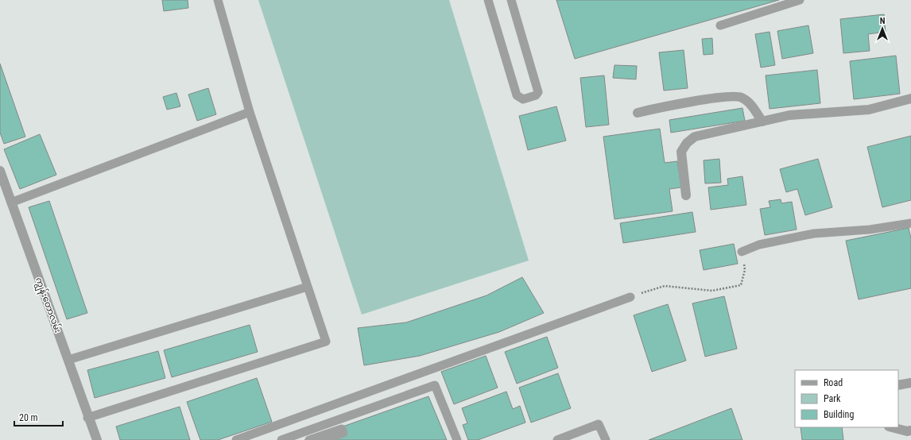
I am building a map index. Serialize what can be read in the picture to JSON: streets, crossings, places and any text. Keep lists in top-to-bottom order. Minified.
{"streets":{"street":["ကျွန်းတောလမ်း"]},"legend":["Road","Park","Building"],"scale_bar":"20 m","north":"top"}
